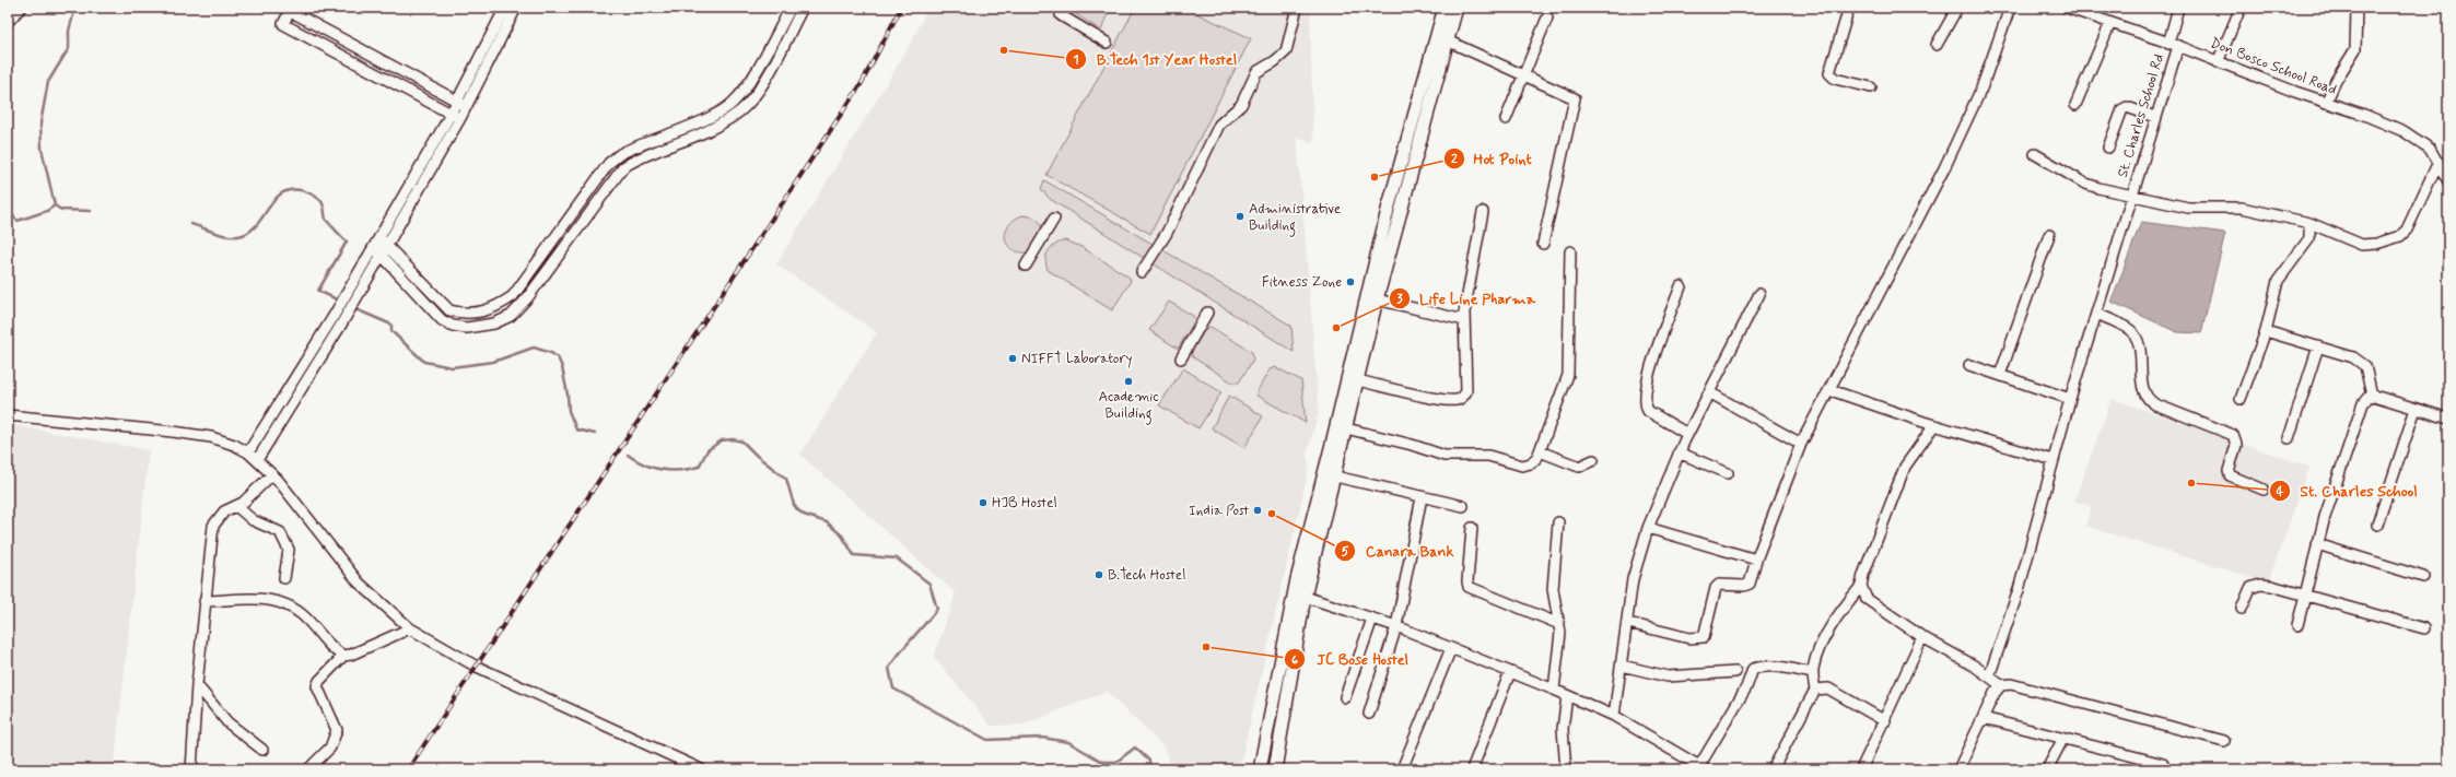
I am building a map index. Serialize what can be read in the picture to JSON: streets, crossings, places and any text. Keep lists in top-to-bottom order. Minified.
{"streets":{"street":["Don Bosco School Road","St. Charles School Rd"]},"crossings":[["Don Bosco School Road","St. Charles School Rd"]],"places":["B.Tech 1st Year Hostel","Hot Point","Administrative Building","Fitness Zone","Life Line Pharma","NIFFT Laboratory","Academic Building","St. Charles School","HJB Hostel","India Post","Canara Bank","B.Tech Hostel","JC Bose Hostel"]}
